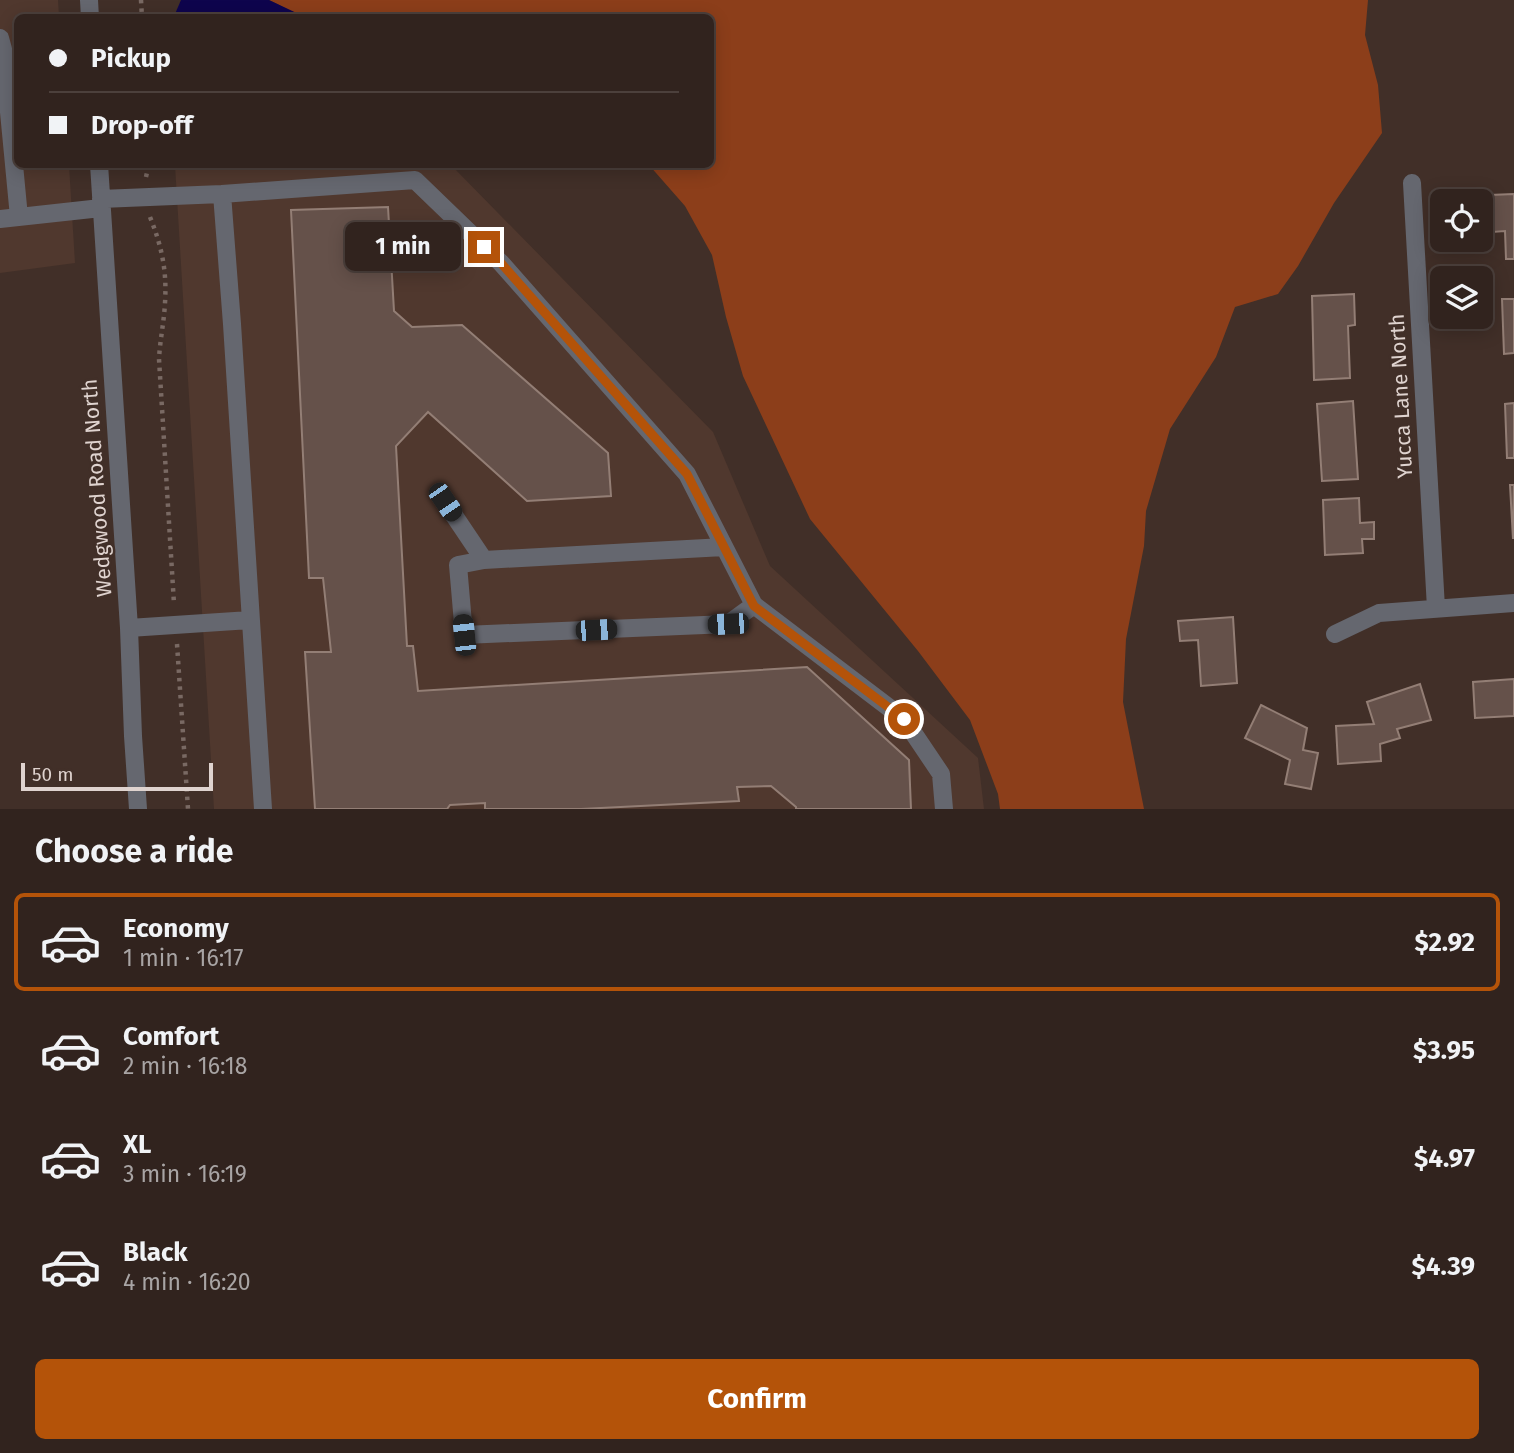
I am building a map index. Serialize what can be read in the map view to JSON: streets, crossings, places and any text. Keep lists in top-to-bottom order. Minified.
{"streets":{"street":["Yucca Lane North","Wedgwood Road North"]},"scale_bar":"50 m","page":{"banner":["Pickup","Drop-off"],"bubble":"1 min","scale":"50 m","heading":"Choose a ride","list":[{"name":"Economy","note":"1 min · 16:17","value":"$2.92"},{"name":"Comfort","note":"2 min · 16:18","value":"$3.95"},{"name":"XL","note":"3 min · 16:19","value":"$4.97"},{"name":"Black","note":"4 min · 16:20","value":"$4.39"}],"buttons":"Confirm"}}
